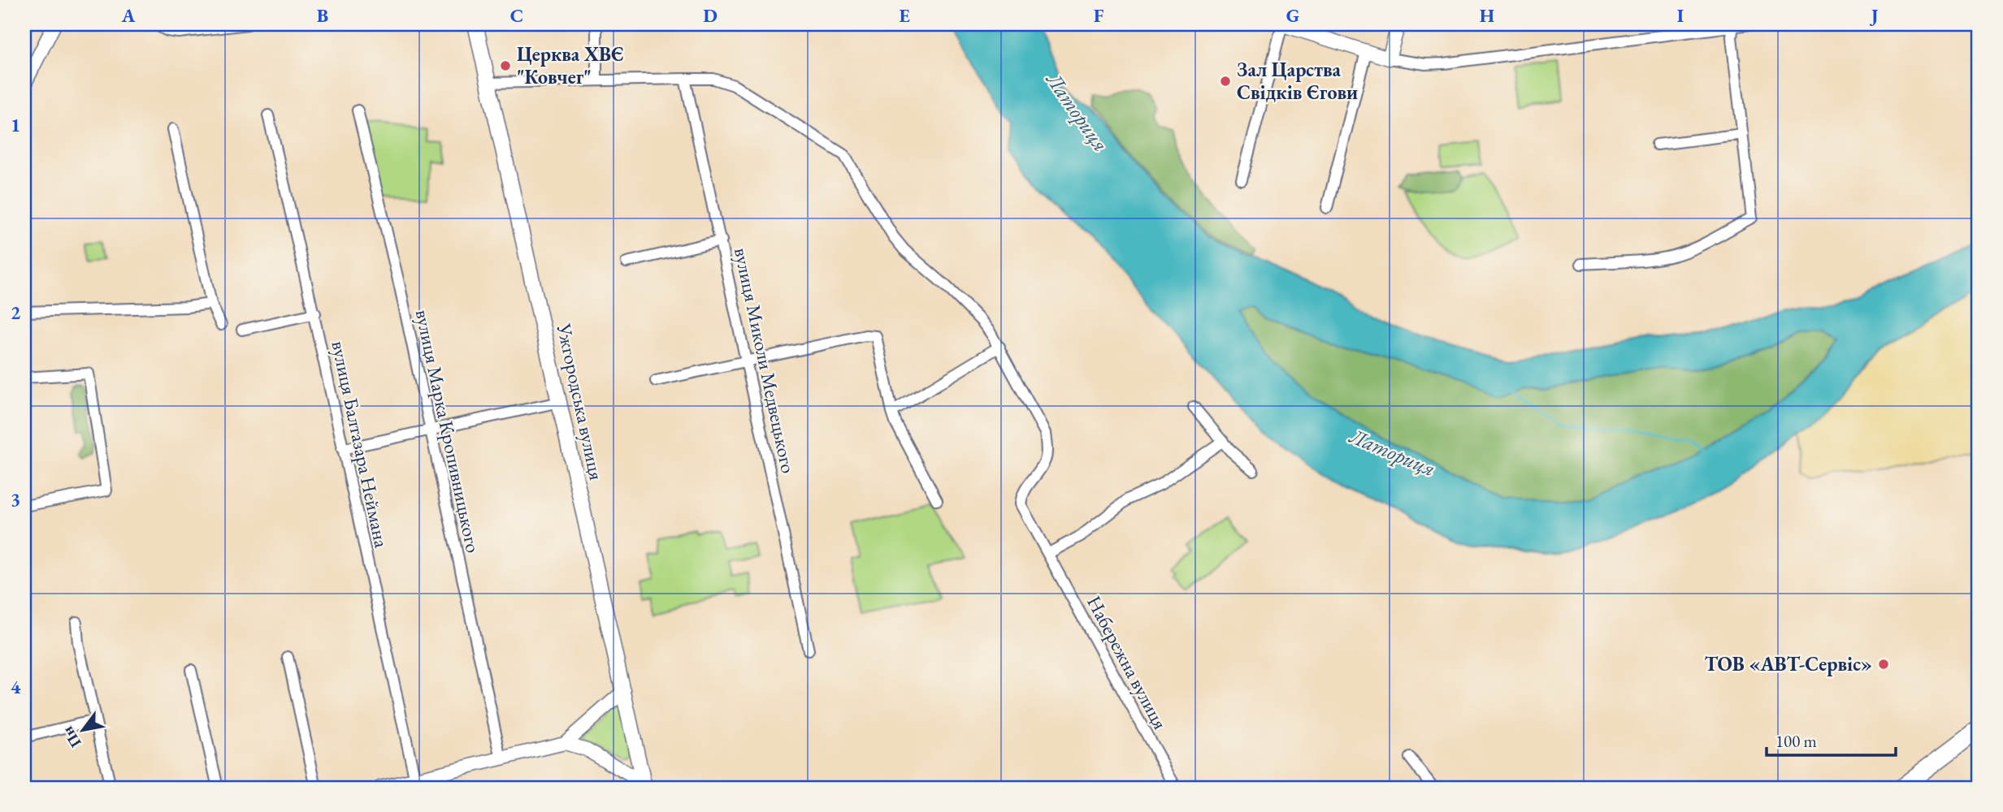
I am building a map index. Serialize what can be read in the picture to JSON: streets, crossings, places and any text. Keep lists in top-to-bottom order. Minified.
{"streets":{"main road":["Ужгородська вулиця"],"street":["вулиця Миколи Медвецького","вулиця Марка Кропивницького","вулиця Балтазара Неймана","Набережна вулиця"]},"crossings":[["вулиця Миколи Медвецького","Набережна вулиця"],["Ужгородська вулиця","Набережна вулиця"]],"water":["Латориця"],"places":["Церква ХВЄ \"Ковчег\"","Зал Царства Свідків Єгови","ТОВ «АВТ-Сервіс»"],"scale_bar":"100 m","north":"bottom left","grid":{"columns":["A","B","C","D","E","F","G","H","I","J"],"rows":["1","2","3","4"]}}
